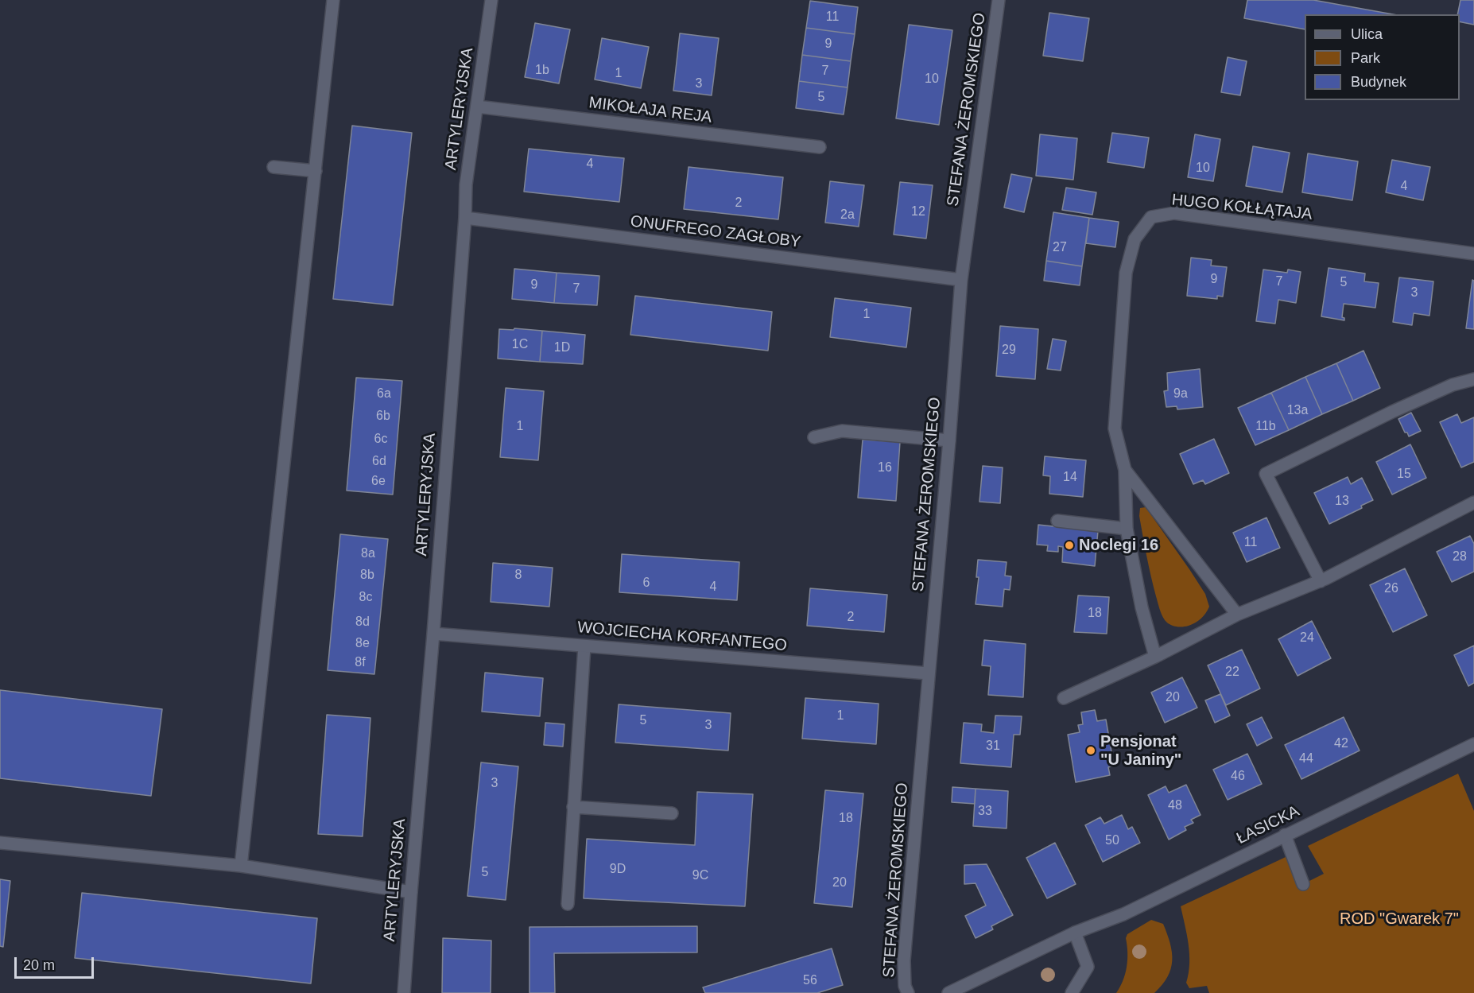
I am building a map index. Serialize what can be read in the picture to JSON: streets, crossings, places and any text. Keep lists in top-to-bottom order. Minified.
{"streets":{"street":["ARTYLERYJSKA","STEFANA ŻEROMSKIEGO","MIKOŁAJA REJA","HUGO KOŁŁĄTAJA","ONUFREGO ZAGŁOBY","WOJCIECHA KORFANTEGO","ŁASICKA"]},"crossings":[["ARTYLERYJSKA","MIKOŁAJA REJA"],["ARTYLERYJSKA","ONUFREGO ZAGŁOBY"],["ARTYLERYJSKA","WOJCIECHA KORFANTEGO"],["STEFANA ŻEROMSKIEGO","ONUFREGO ZAGŁOBY"],["STEFANA ŻEROMSKIEGO","WOJCIECHA KORFANTEGO"]],"parks":["ROD \"Gwarek 7\""],"places":["Noclegi 16","Pensjonat \"U Janiny\""],"house_numbers":["11","9","1b","7","1","10","3","5","4","10","4","2","12","2a","27","9","7","5","9","7","3","1","1C","1D","29","6a","9a","13a","6b","1","11b","6c","6d","16","15","14","6e","13","11","8a","28","8b","8","6","4","26","8c","18","2","8d","24","8e","8f","22","20","1","5","3","42","31","44","46","3","48","33","18","50","9D","5","9C","20","56"],"legend":["Ulica","Park","Budynek"],"scale_bar":"20 m"}
